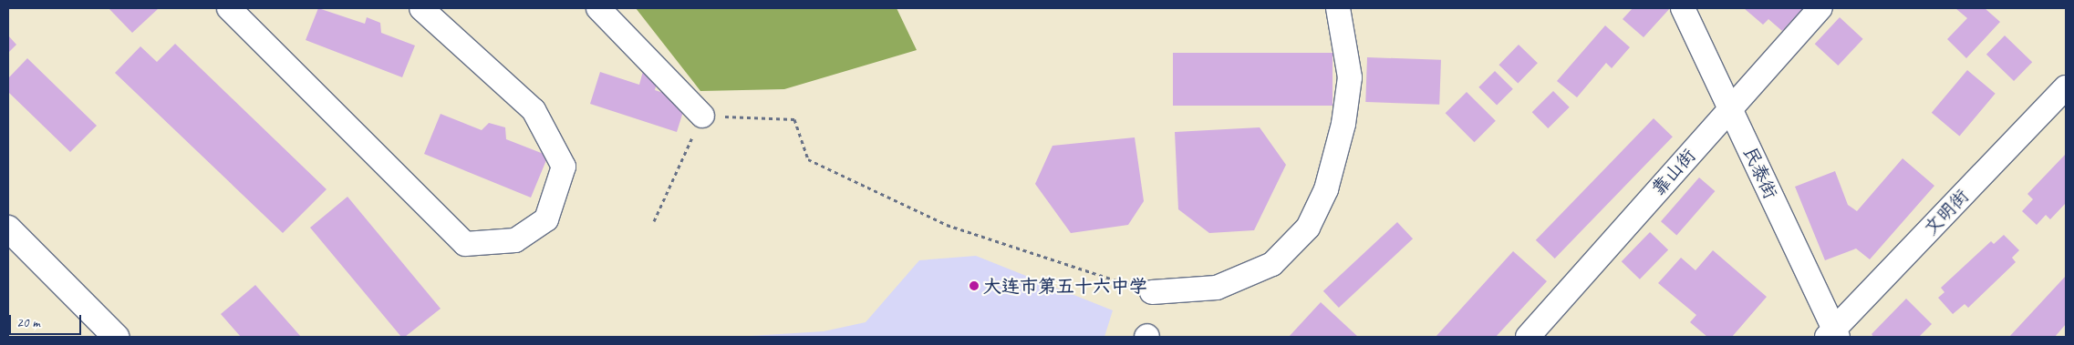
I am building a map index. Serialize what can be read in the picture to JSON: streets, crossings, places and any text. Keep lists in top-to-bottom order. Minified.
{"streets":{"street":["靠山街","民泰街","文明街"]},"crossings":[["靠山街","民泰街"],["民泰街","文明街"]],"places":["大连市第五十六中学"],"scale_bar":"20 m"}
